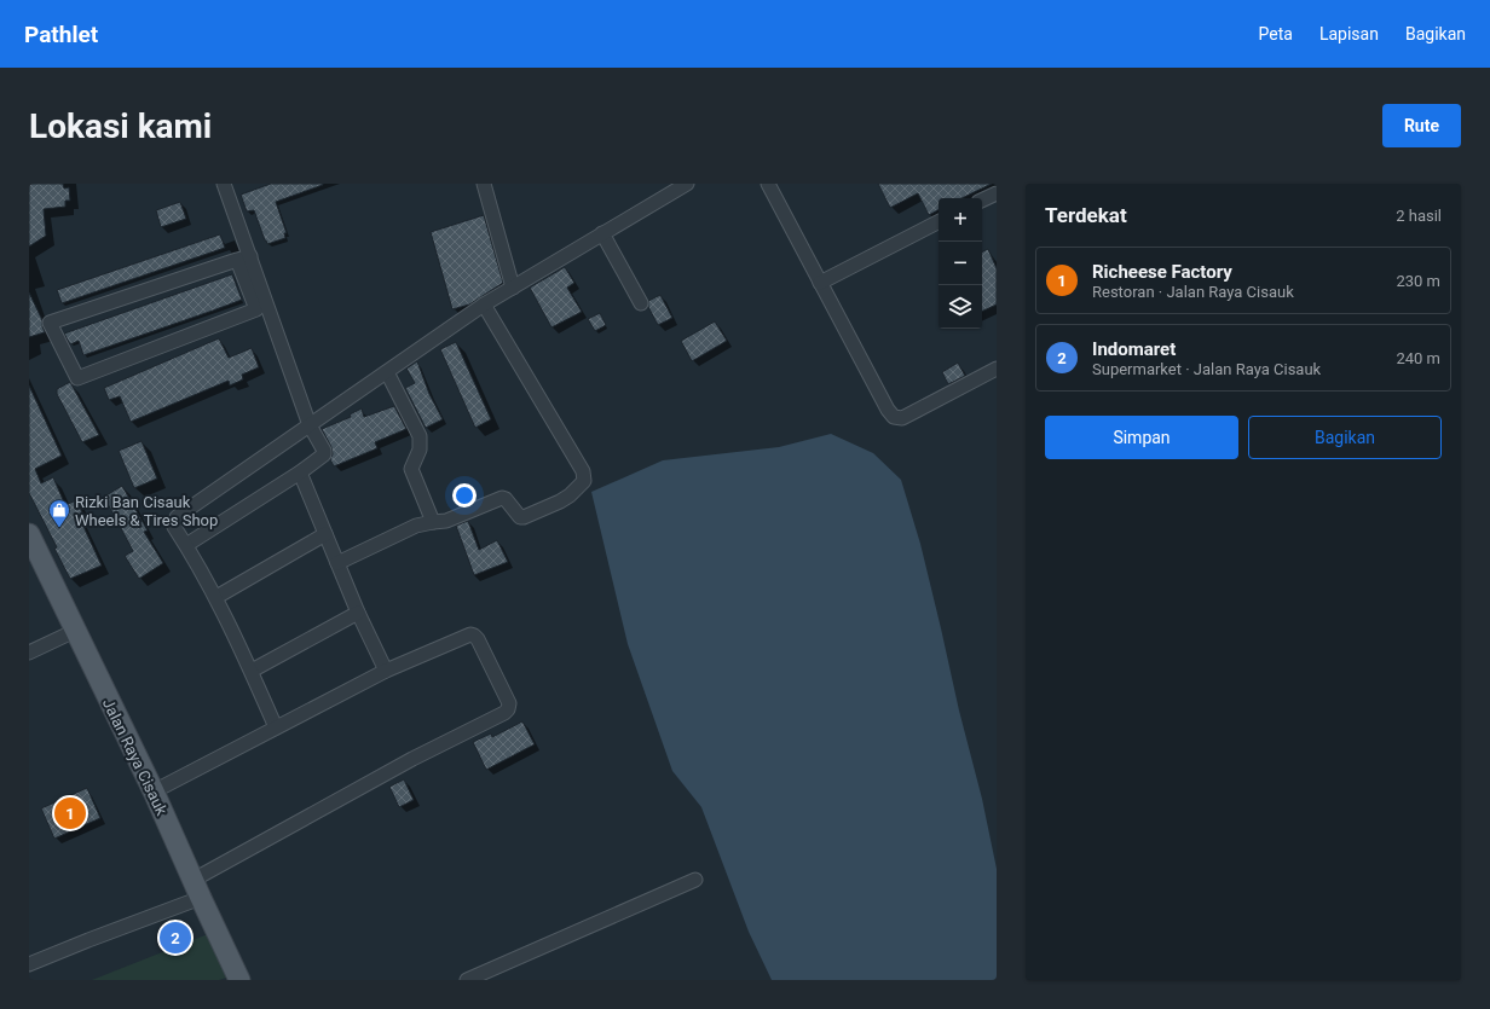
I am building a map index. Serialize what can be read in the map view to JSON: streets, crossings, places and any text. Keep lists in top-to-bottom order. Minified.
{"streets":{"main road":["Jalan Raya Cisauk"]},"places":{"shop":["Rizki Ban Cisauk Wheels & Tires Shop"]},"page":{"header":"Pathlet","nav":["Peta","Lapisan","Bagikan"],"buttons":["Rute",["Simpan","Bagikan"]],"title":"Lokasi kami","heading":["Terdekat","2 hasil"],"map_buttons":["+","−"],"list":[{"mark":"1","name":"Richeese Factory","note":"Restoran · Jalan Raya Cisauk","value":"230 m"},{"mark":"2","name":"Indomaret","note":"Supermarket · Jalan Raya Cisauk","value":"240 m"}],"pins":["1","2"]}}
